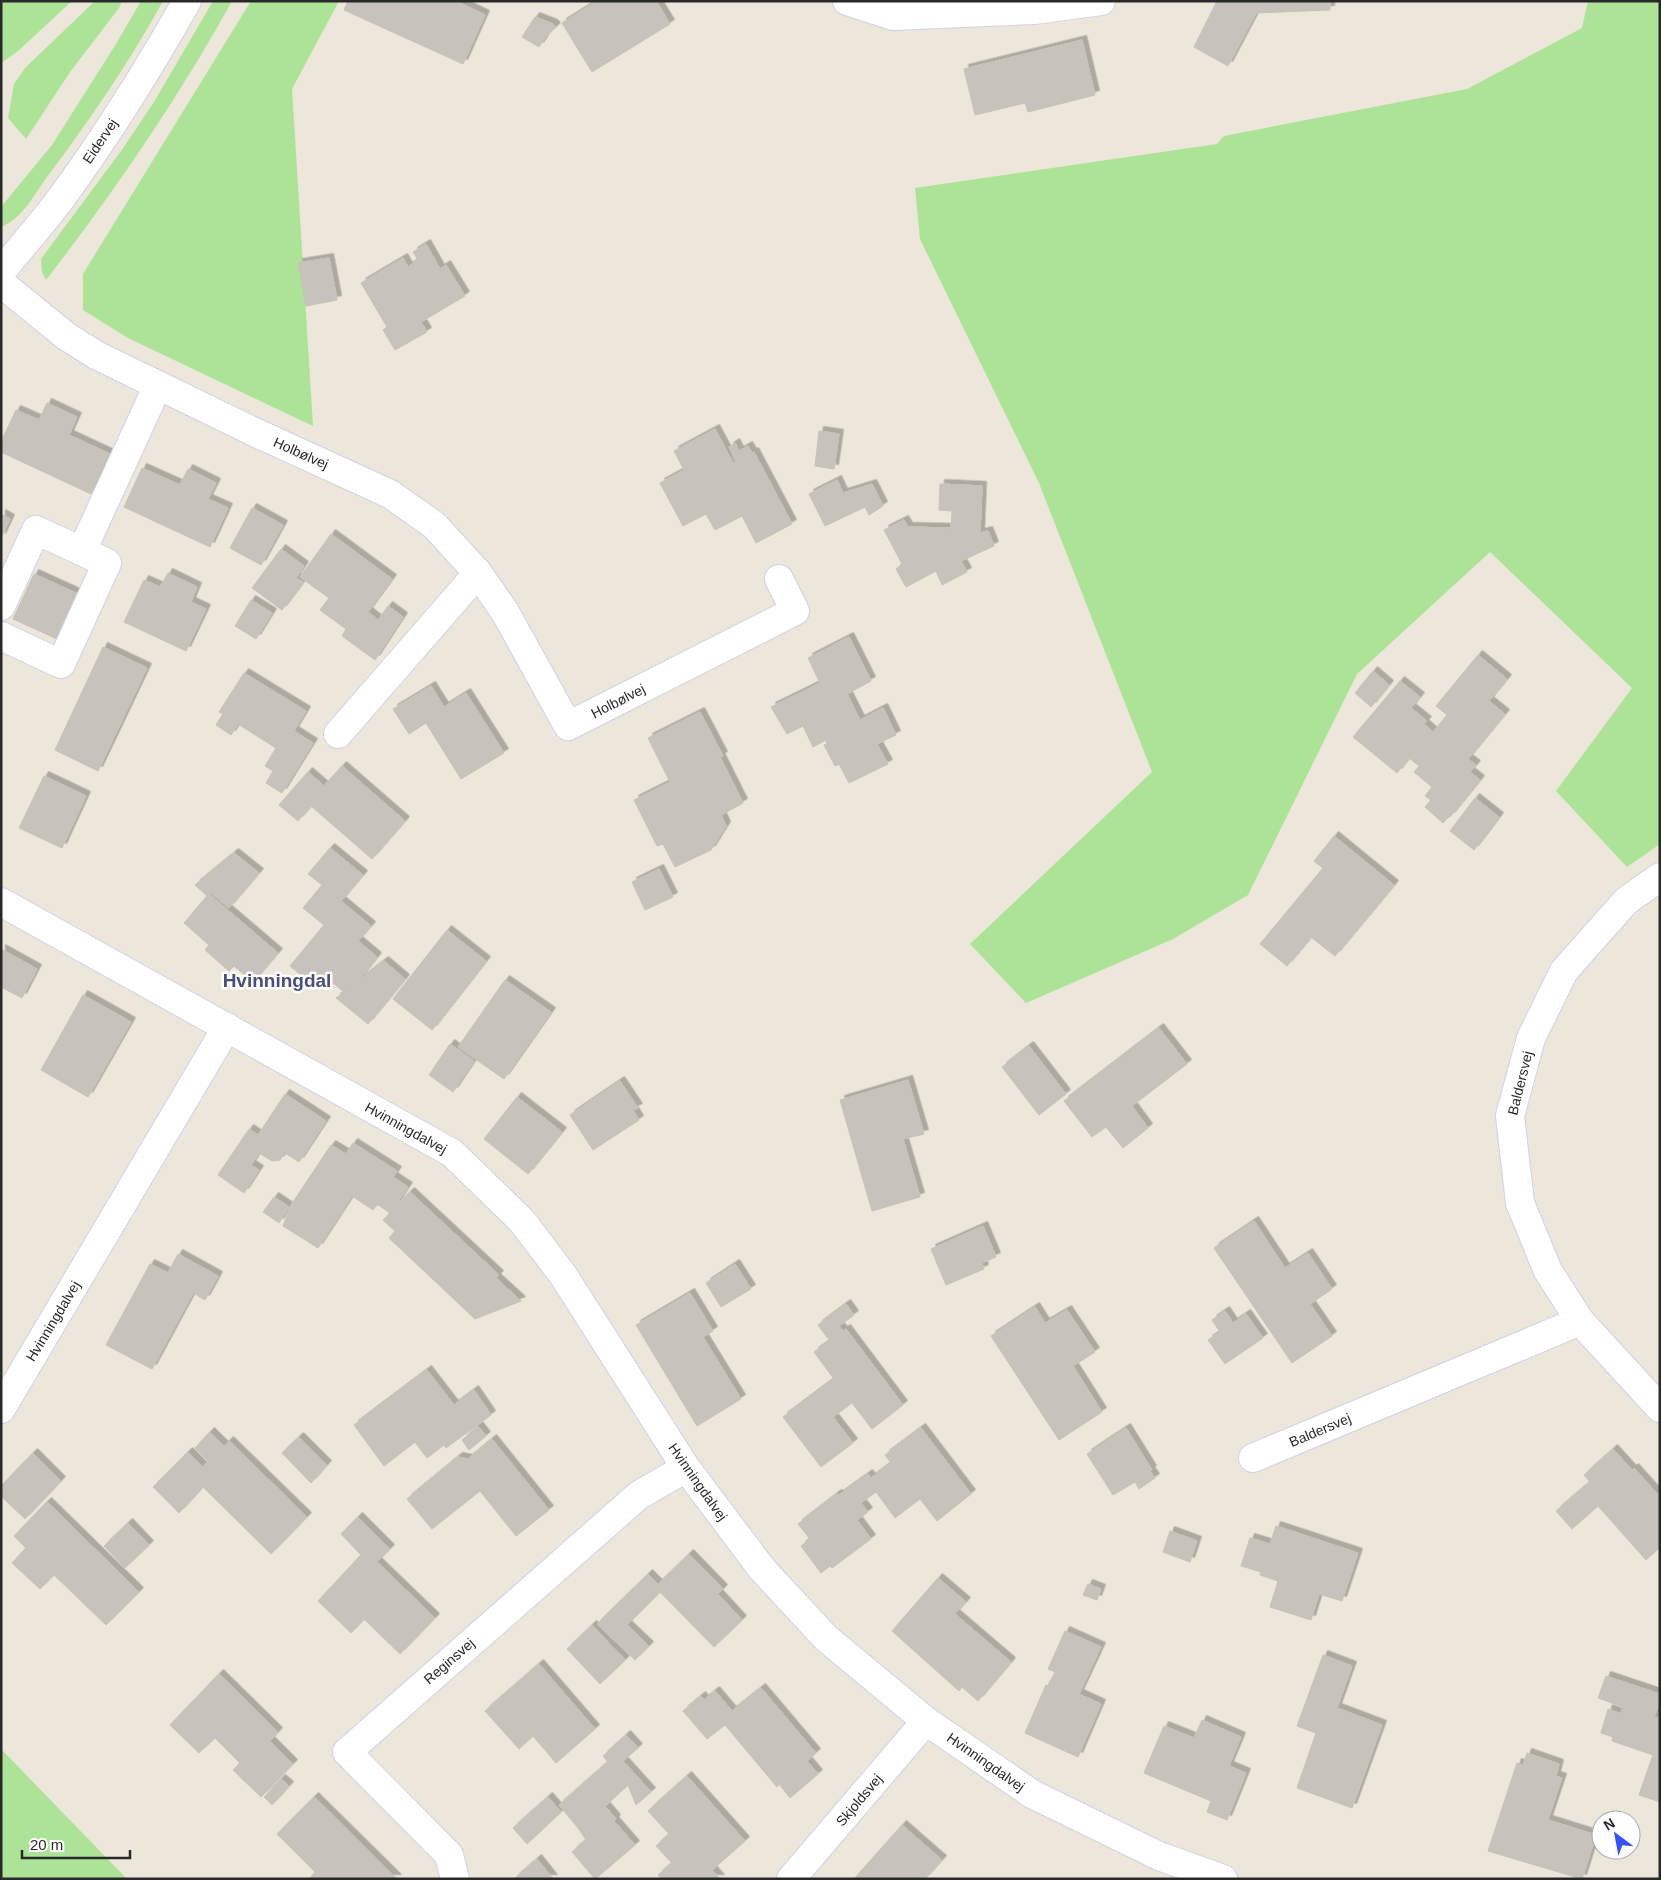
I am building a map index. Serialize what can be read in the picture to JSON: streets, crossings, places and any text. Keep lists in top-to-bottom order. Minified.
{"streets":{"street":["Eidervej","Holbølvej","Baldersvej","Hvinningdalvej","Reginsvej","Skjoldsvej"]},"crossings":[["Hvinningdalvej","Reginsvej"],["Hvinningdalvej","Skjoldsvej"]],"districts":["Hvinningdal"],"scale_bar":"20 m","north":"top left"}
